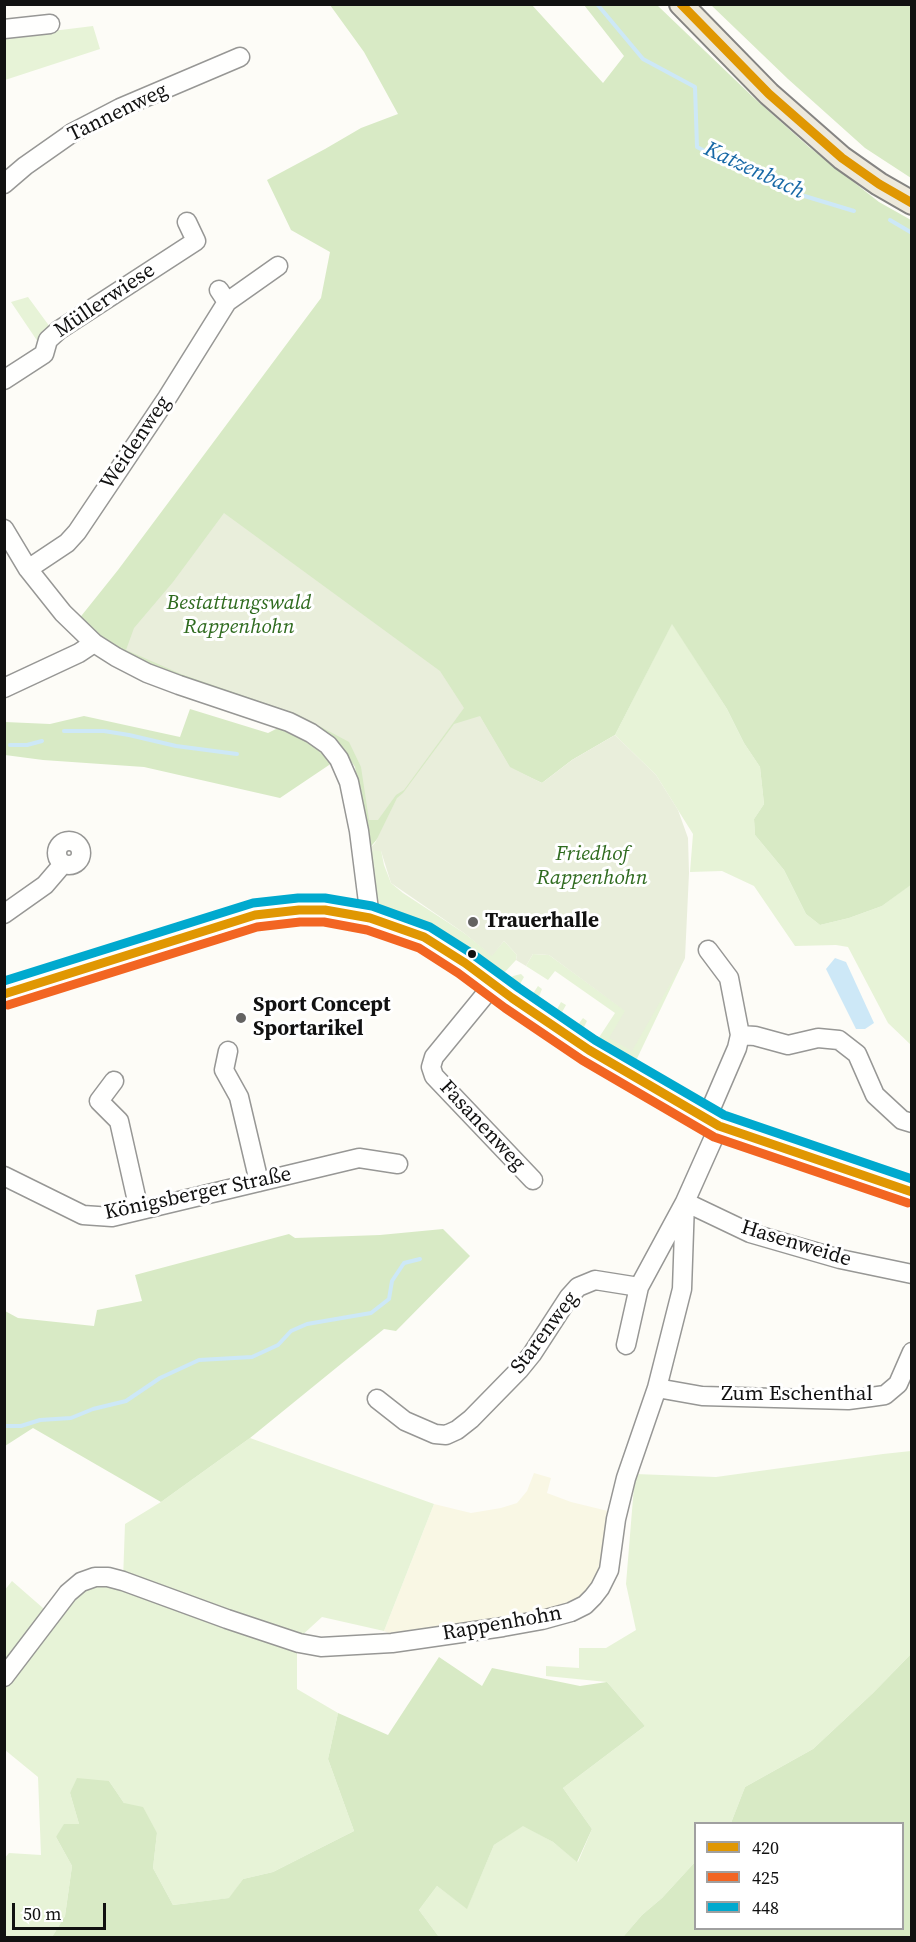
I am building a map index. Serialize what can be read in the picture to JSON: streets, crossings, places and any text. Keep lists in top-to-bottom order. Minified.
{"streets":{"street":["Tannenweg","Müllerwiese","Weidenweg","Fasanenweg","Königsberger Straße","Hasenweide","Starenweg","Zum Eschenthal","Rappenhohn"]},"crossings":[["Hasenweide","Rappenhohn"],["Starenweg","Rappenhohn"],["Zum Eschenthal","Rappenhohn"]],"water":["Katzenbach"],"parks":["Bestattungswald Rappenhohn","Friedhof Rappenhohn"],"places":["Trauerhalle","Sport Concept Sportarikel"],"lines":["transit line 420","transit line 448","transit line 425"],"legend":["420","425","448"],"scale_bar":"50 m"}
